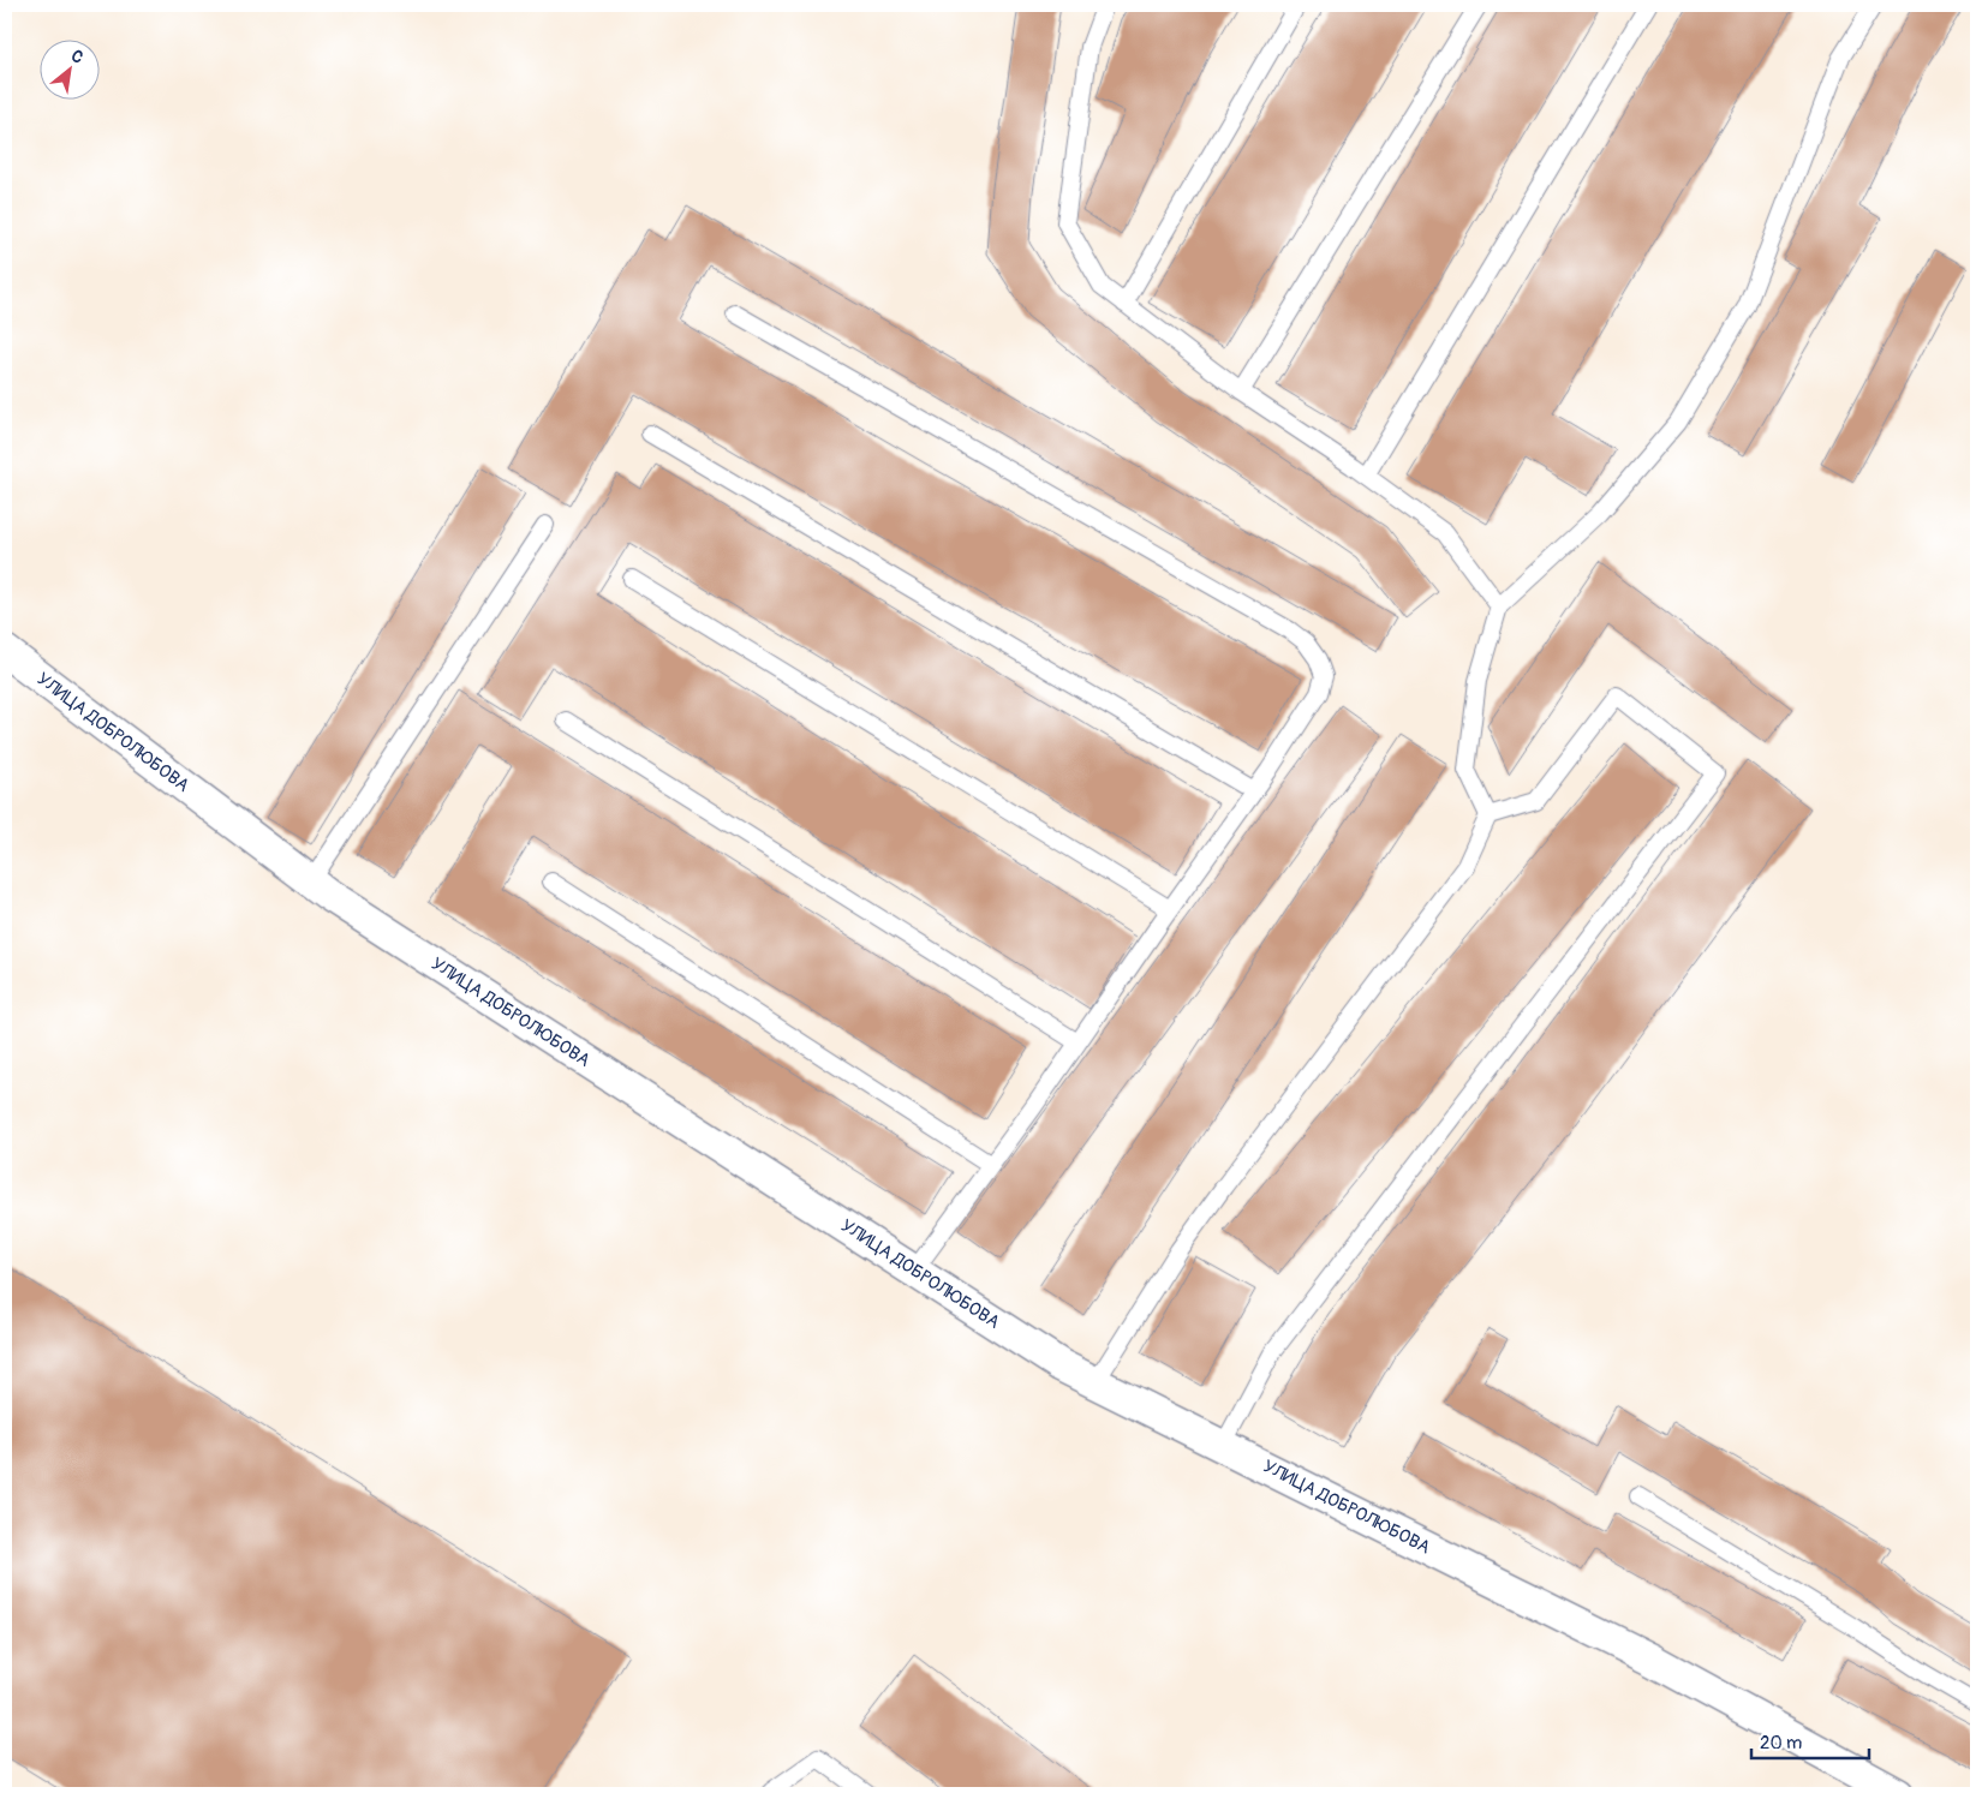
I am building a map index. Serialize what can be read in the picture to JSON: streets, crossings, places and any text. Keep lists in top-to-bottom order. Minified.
{"streets":{"street":["УЛИЦА ДОБРОЛЮБОВА"]},"scale_bar":"20 m","north":"top right"}
